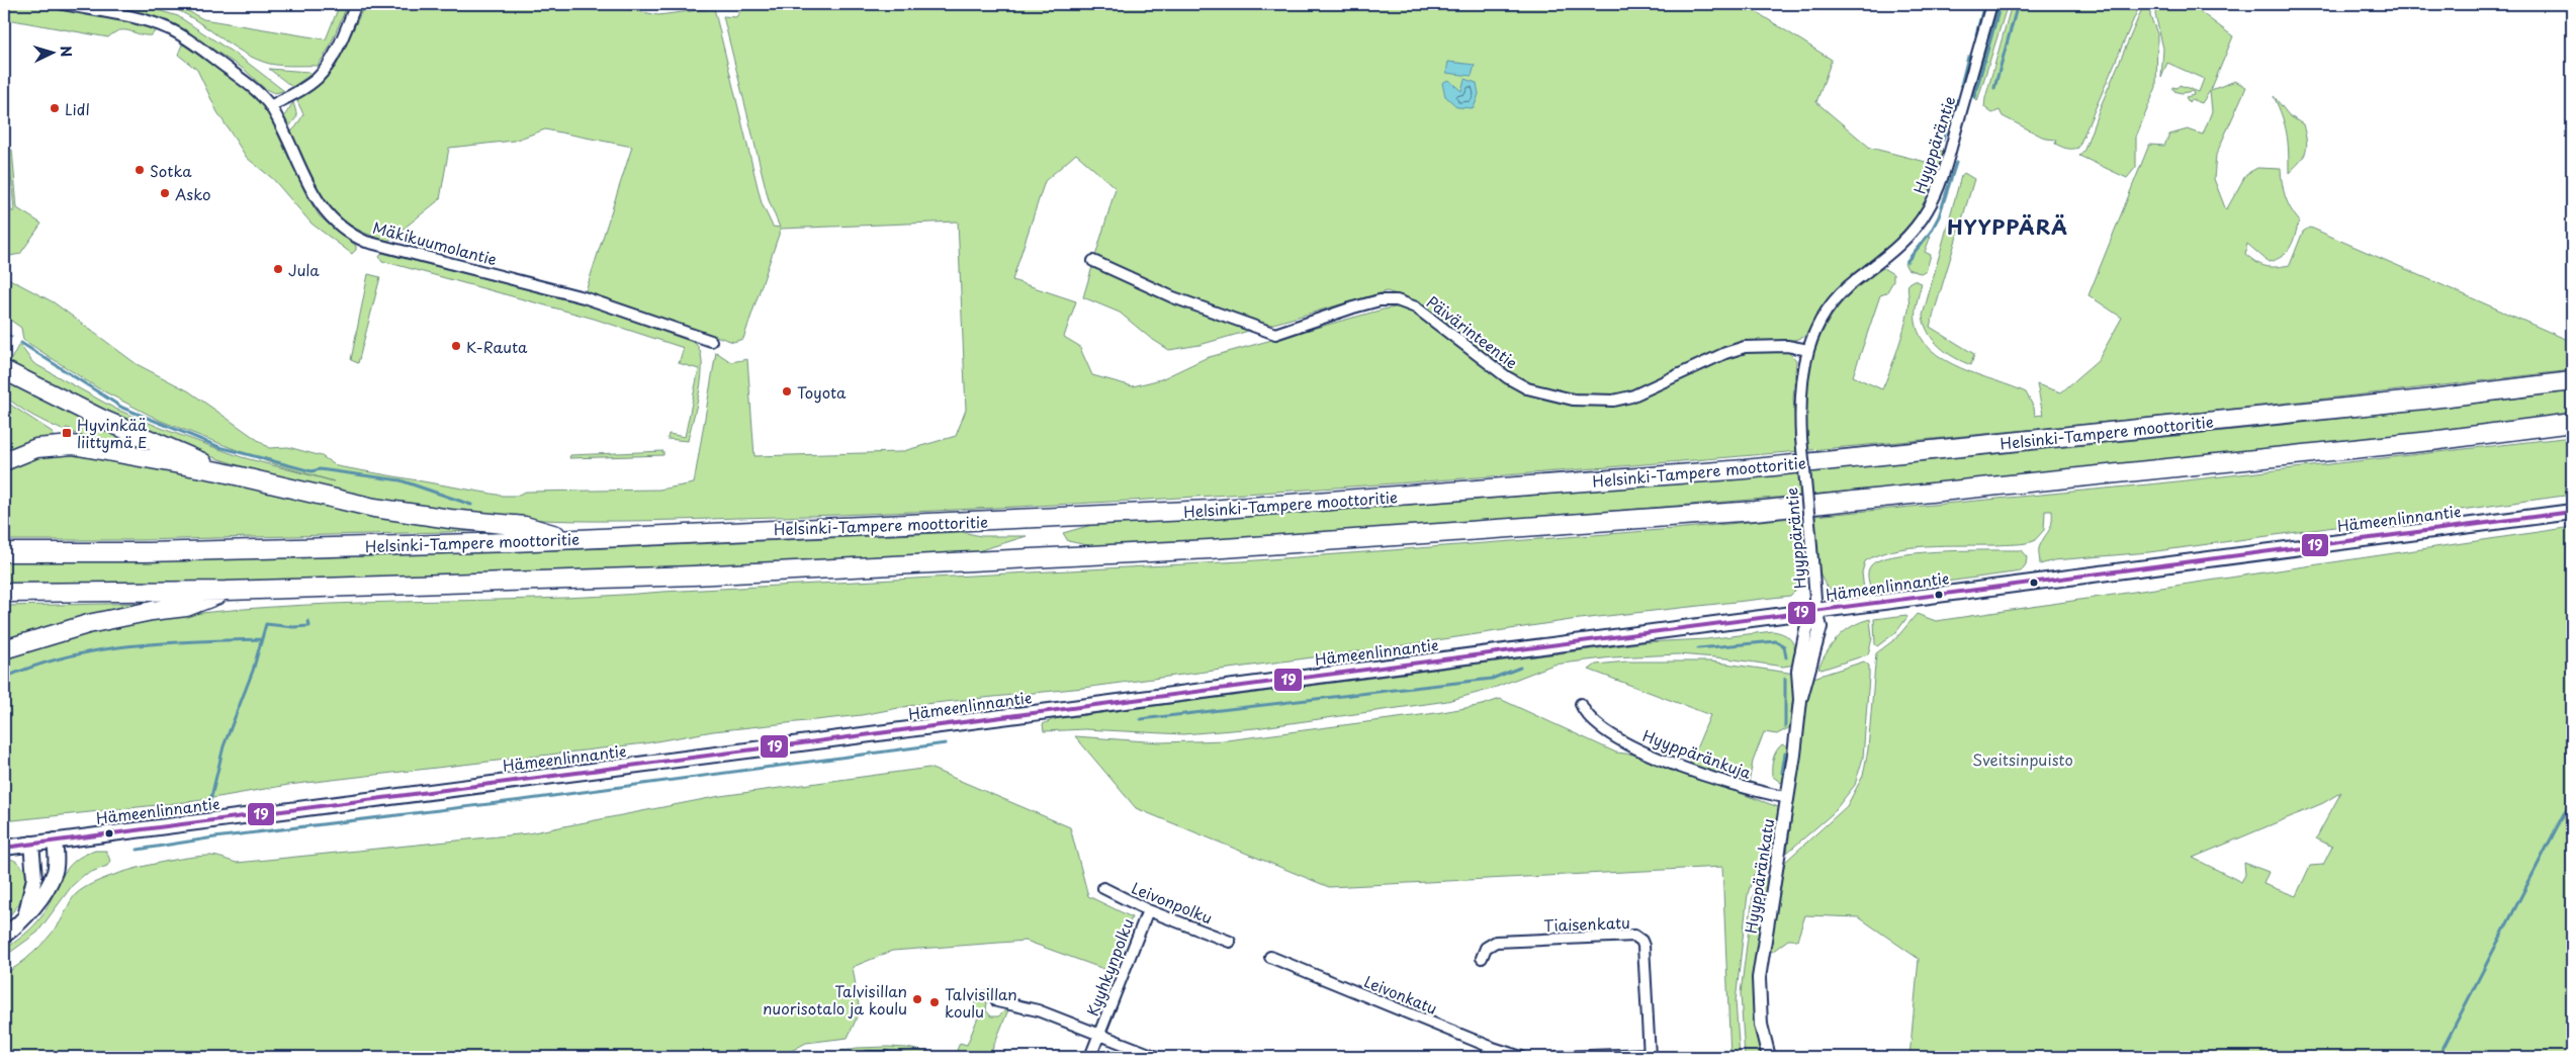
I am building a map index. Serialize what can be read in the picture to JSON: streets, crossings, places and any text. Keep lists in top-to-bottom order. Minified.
{"streets":{"highway":["Helsinki-Tampere moottoritie"],"main road":["Hämeenlinnantie"],"street":["Hyyppäräntie","Mäkikuumolantie","Päivärinteentie","Hyyppäränkuja","Hyyppäränkatu","Leivonpolku","Tiaisenkatu","Kyyhkynpolku","Leivonkatu"]},"crossings":[["Hyyppäräntie","Päivärinteentie"],["Hyyppäräntie","Hämeenlinnantie"],["Hyyppäräntie","Hyyppäränkatu"],["Hämeenlinnantie","Hyyppäränkatu"],["Hyyppäränkuja","Hyyppäränkatu"],["Leivonpolku","Kyyhkynpolku"]],"districts":["HYYPPÄRÄ"],"parks":["Sveitsinpuisto"],"places":{"other":["Lidl","Sotka","Asko","Jula","K-Rauta","Toyota","Talvisillan nuorisotalo ja koulu","Talvisillan koulu"],"transit":["Hyvinkää liittymä E"]},"lines":["transit line 19"],"north":"right"}
